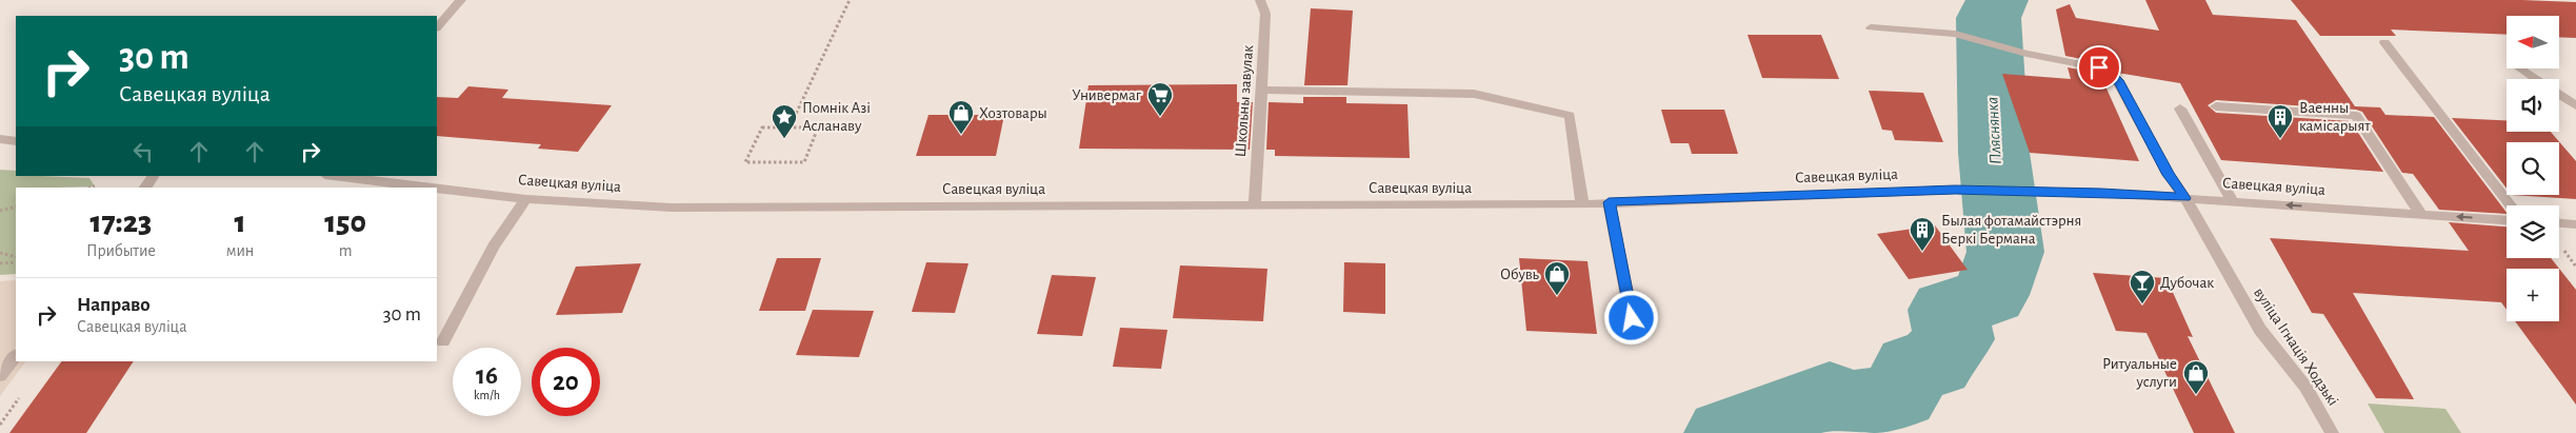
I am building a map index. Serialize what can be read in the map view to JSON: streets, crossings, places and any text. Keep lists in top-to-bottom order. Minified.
{"streets":{"street":["Школьны завулак","Савецкая вуліца","вуліца Ігнація Ходзькі"]},"crossings":[["Школьны завулак","Савецкая вуліца"],["Савецкая вуліца","вуліца Ігнація Ходзькі"]],"water":["Пляснянка"],"places":{"supermarket":["Универмаг"],"shop":["Хозтовары","Обувь","Ритуальные услуги"],"place":["Помнік Азі Асланаву"],"building":["Ваенны камісарыят","Былая фотамайстэрня Беркі Бермана"],"bar":["Дубочак"]},"north":"left","page":{"map_buttons":"+","turn":["30 m","Савецкая вуліца"],"eta":["17:23","Прибытие","1","мин","150","m"],"list":[{"name":"Направо","note":"Савецкая вуліца","value":"30 m"}],"speed":"16 km/h","limit":"20"}}
